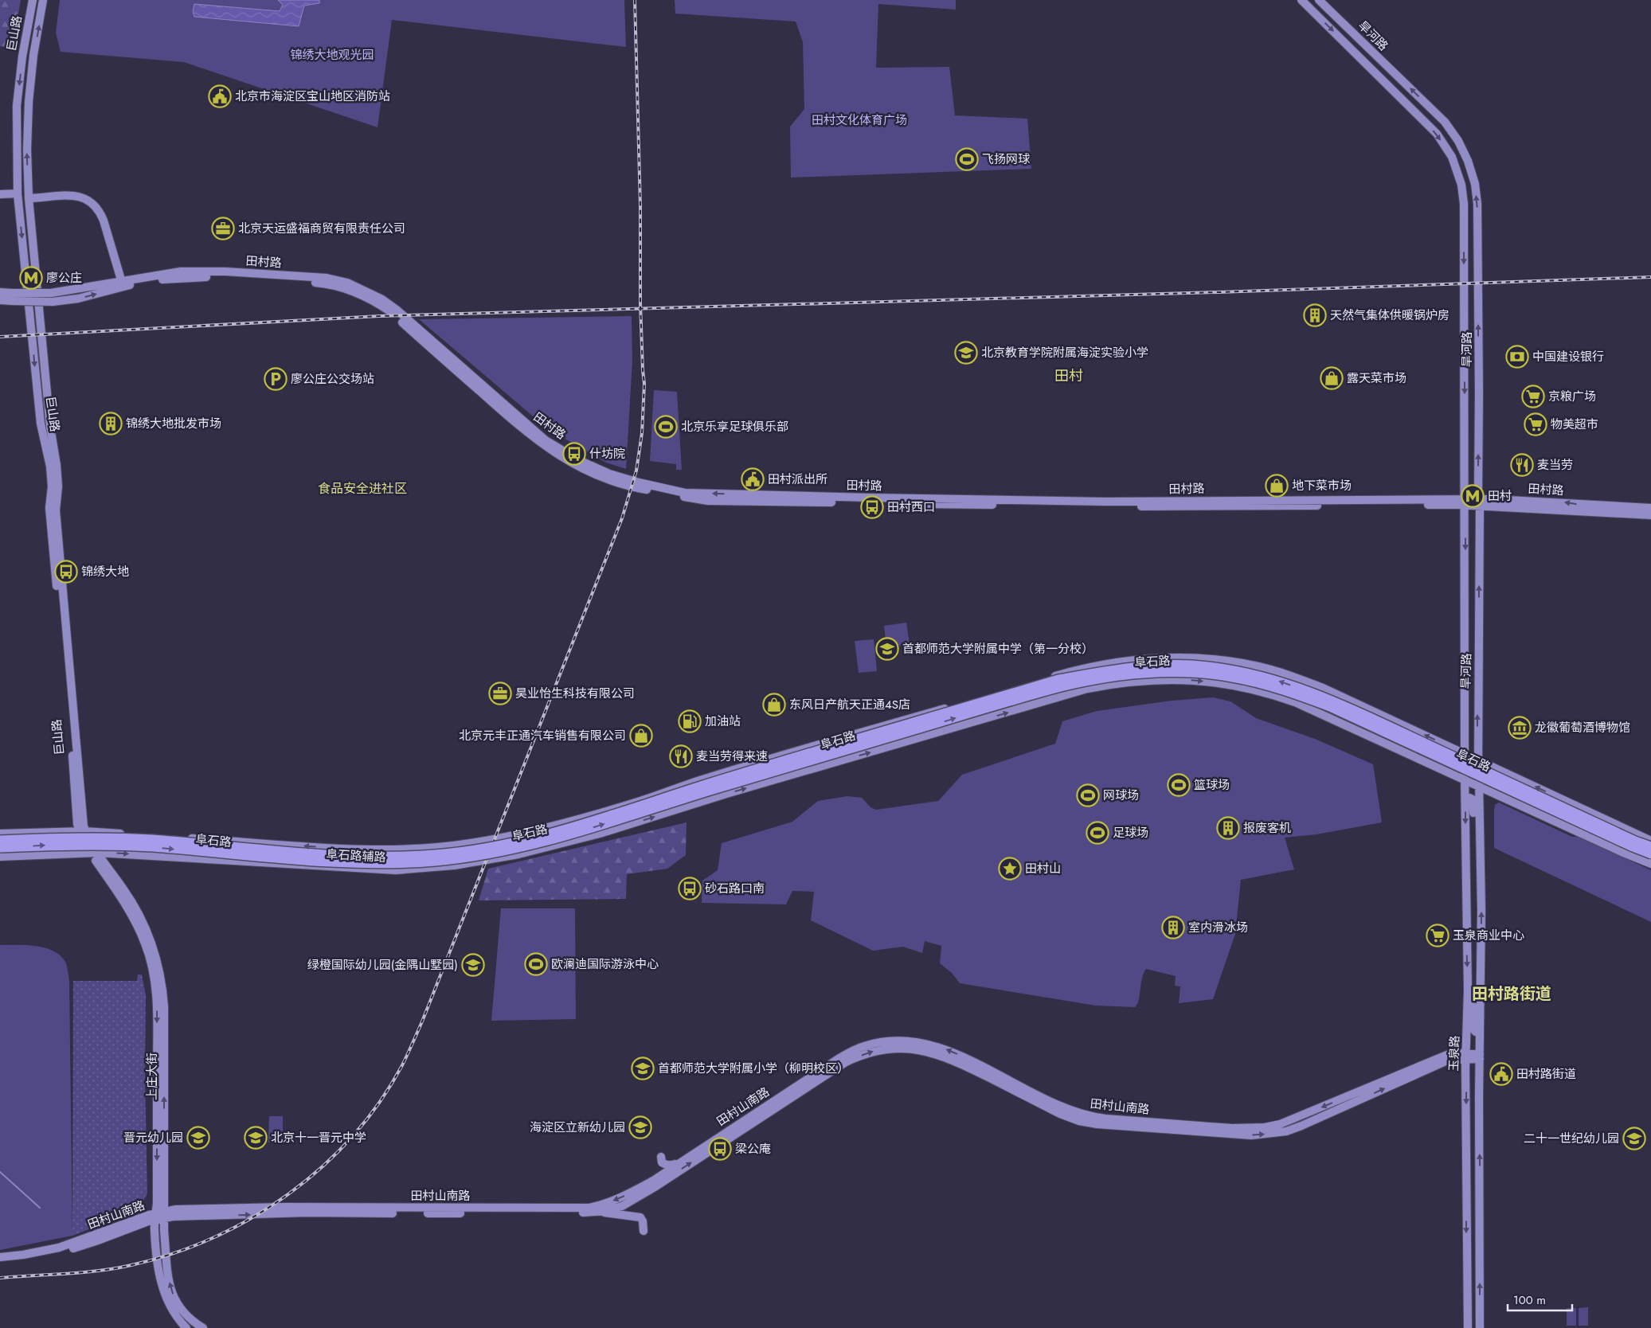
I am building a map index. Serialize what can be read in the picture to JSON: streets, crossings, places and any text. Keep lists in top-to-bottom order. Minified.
{"streets":{"highway":["阜石路"],"main road":["巨山路","旱河路","田村路","阜石路辅路","玉泉路","上庄大街","田村山南路"]},"crossings":[["巨山路","阜石路"],["巨山路","上庄大街"],["旱河路","田村路"],["旱河路","阜石路"],["旱河路","玉泉路"],["阜石路","阜石路辅路"],["阜石路","玉泉路"],["阜石路","上庄大街"],["阜石路辅路","上庄大街"],["玉泉路","田村山南路"],["上庄大街","田村山南路"]],"one_way":["阜石路辅路"],"districts":["田村","食品安全进社区","田村路街道"],"parks":["锦绣大地观光园","田村文化体育广场"],"places":{"public building":["北京市海淀区宝山地区消防站","田村派出所","田村路街道"],"sports":["飞扬网球","北京乐享足球俱乐部","篮球场","网球场","足球场","欧澜迪国际游泳中心"],"office":["北京天运盛福商贸有限责任公司","昊业怡生科技有限公司"],"metro station":["廖公庄","田村"],"building":["天然气集体供暖锅炉房","锦绣大地批发市场","报废客机","室内滑冰场"],"school or university":["北京教育学院附属海淀实验小学","首都师范大学附属中学（第一分校）","绿橙国际幼儿园(金隅山墅园)","首都师范大学附属小学（柳明校区）","海淀区立新幼儿园","晋元幼儿园","北京十一晋元中学","二十一世纪幼儿园"],"bank":["中国建设银行"],"shop":["露天菜市场","地下菜市场","东风日产航天正通4S店","北京元丰正通汽车销售有限公司"],"parking":["廖公庄公交场站"],"supermarket":["京粮广场","物美超市","玉泉商业中心"],"bus stop":["什坊院","田村西口","锦绣大地","砂石路口南","梁公庵"],"restaurant":["麦当劳","麦当劳得来速"],"fuel station":["加油站"],"museum":["龙徽葡萄酒博物馆"],"place":["田村山"]},"scale_bar":"100 m"}
